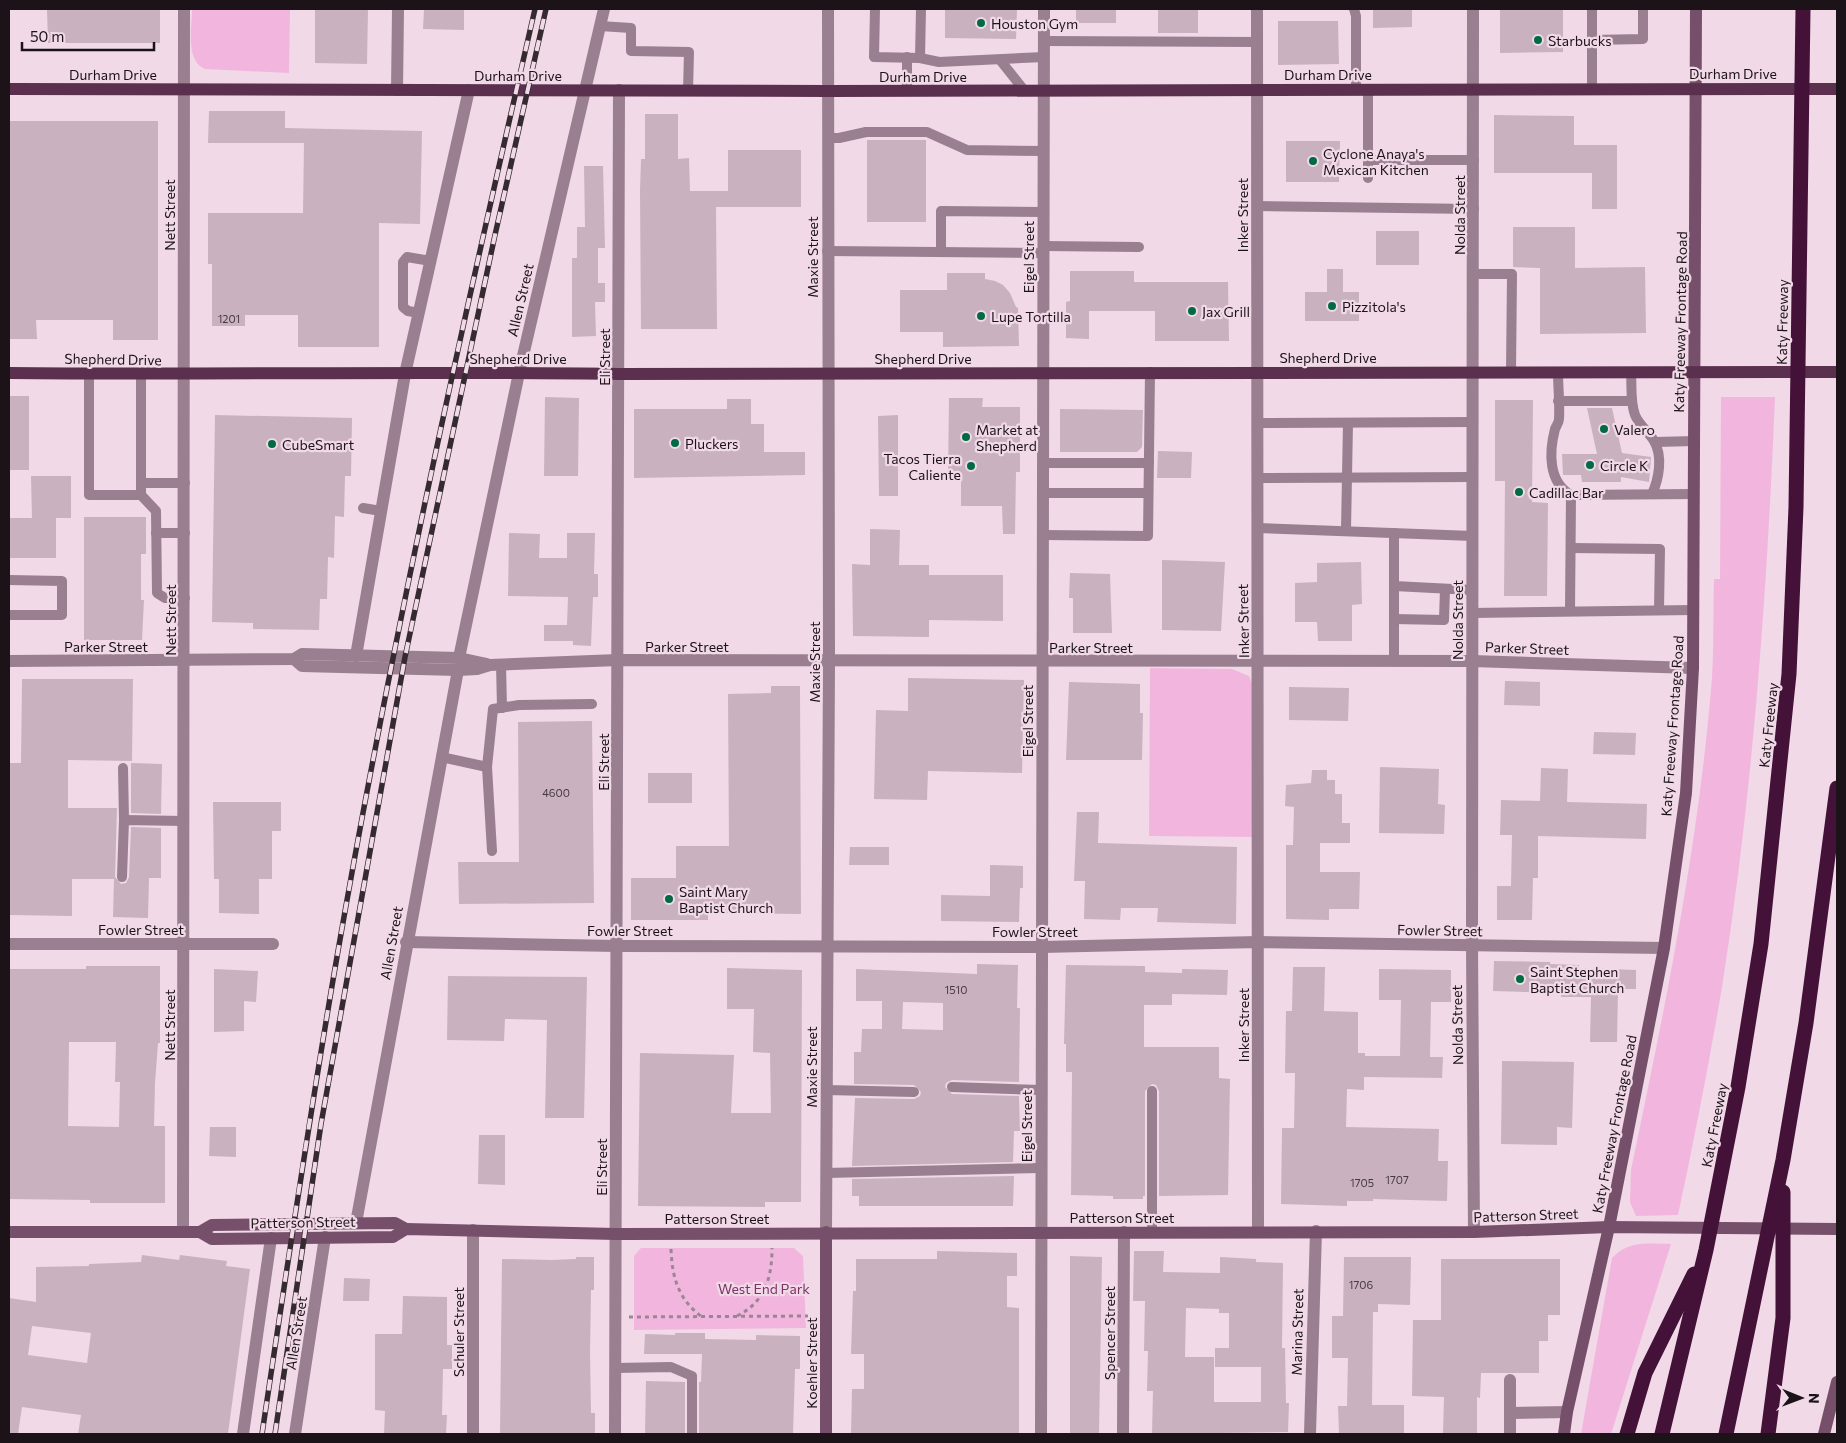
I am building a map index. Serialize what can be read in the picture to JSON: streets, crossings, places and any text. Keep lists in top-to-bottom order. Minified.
{"streets":{"highway":["Katy Freeway"],"main road":["Durham Drive","Shepherd Drive"],"street":["Nett Street","Inker Street","Nolda Street","Maxie Street","Eigel Street","Allen Street","Katy Freeway Frontage Road","Eli Street","Parker Street","Fowler Street","Patterson Street","Schuler Street","Marina Street","Spencer Street","Koehler Street"]},"crossings":[["Durham Drive","Nett Street"],["Durham Drive","Inker Street"],["Durham Drive","Nolda Street"],["Durham Drive","Maxie Street"],["Durham Drive","Eigel Street"],["Durham Drive","Allen Street"],["Durham Drive","Katy Freeway Frontage Road"],["Durham Drive","Eli Street"],["Nett Street","Shepherd Drive"],["Nett Street","Parker Street"],["Nett Street","Fowler Street"],["Nett Street","Patterson Street"],["Inker Street","Shepherd Drive"],["Inker Street","Parker Street"],["Inker Street","Fowler Street"],["Inker Street","Patterson Street"],["Nolda Street","Shepherd Drive"],["Nolda Street","Parker Street"],["Nolda Street","Fowler Street"],["Nolda Street","Patterson Street"],["Maxie Street","Shepherd Drive"],["Maxie Street","Parker Street"],["Maxie Street","Fowler Street"],["Maxie Street","Patterson Street"],["Maxie Street","Koehler Street"],["Eigel Street","Shepherd Drive"],["Eigel Street","Parker Street"],["Eigel Street","Fowler Street"],["Eigel Street","Patterson Street"],["Allen Street","Shepherd Drive"],["Allen Street","Parker Street"],["Allen Street","Fowler Street"],["Allen Street","Patterson Street"],["Katy Freeway Frontage Road","Shepherd Drive"],["Katy Freeway Frontage Road","Parker Street"],["Katy Freeway Frontage Road","Fowler Street"],["Katy Freeway Frontage Road","Patterson Street"],["Eli Street","Shepherd Drive"],["Eli Street","Parker Street"],["Eli Street","Fowler Street"],["Eli Street","Patterson Street"],["Patterson Street","Schuler Street"],["Patterson Street","Marina Street"],["Patterson Street","Spencer Street"],["Patterson Street","Koehler Street"]],"parks":["West End Park"],"places":["Houston Gym","Starbucks","Cyclone Anaya's Mexican Kitchen","Pizzitola's","Jax Grill","Lupe Tortilla","Valero","Market at Shepherd","Pluckers","CubeSmart","Circle K","Tacos Tierra Caliente","Cadillac Bar","Saint Mary Baptist Church","Saint Stephen Baptist Church"],"house_numbers":["1201","4600","1510","1707","1705","1706"],"scale_bar":"50 m","north":"right"}
